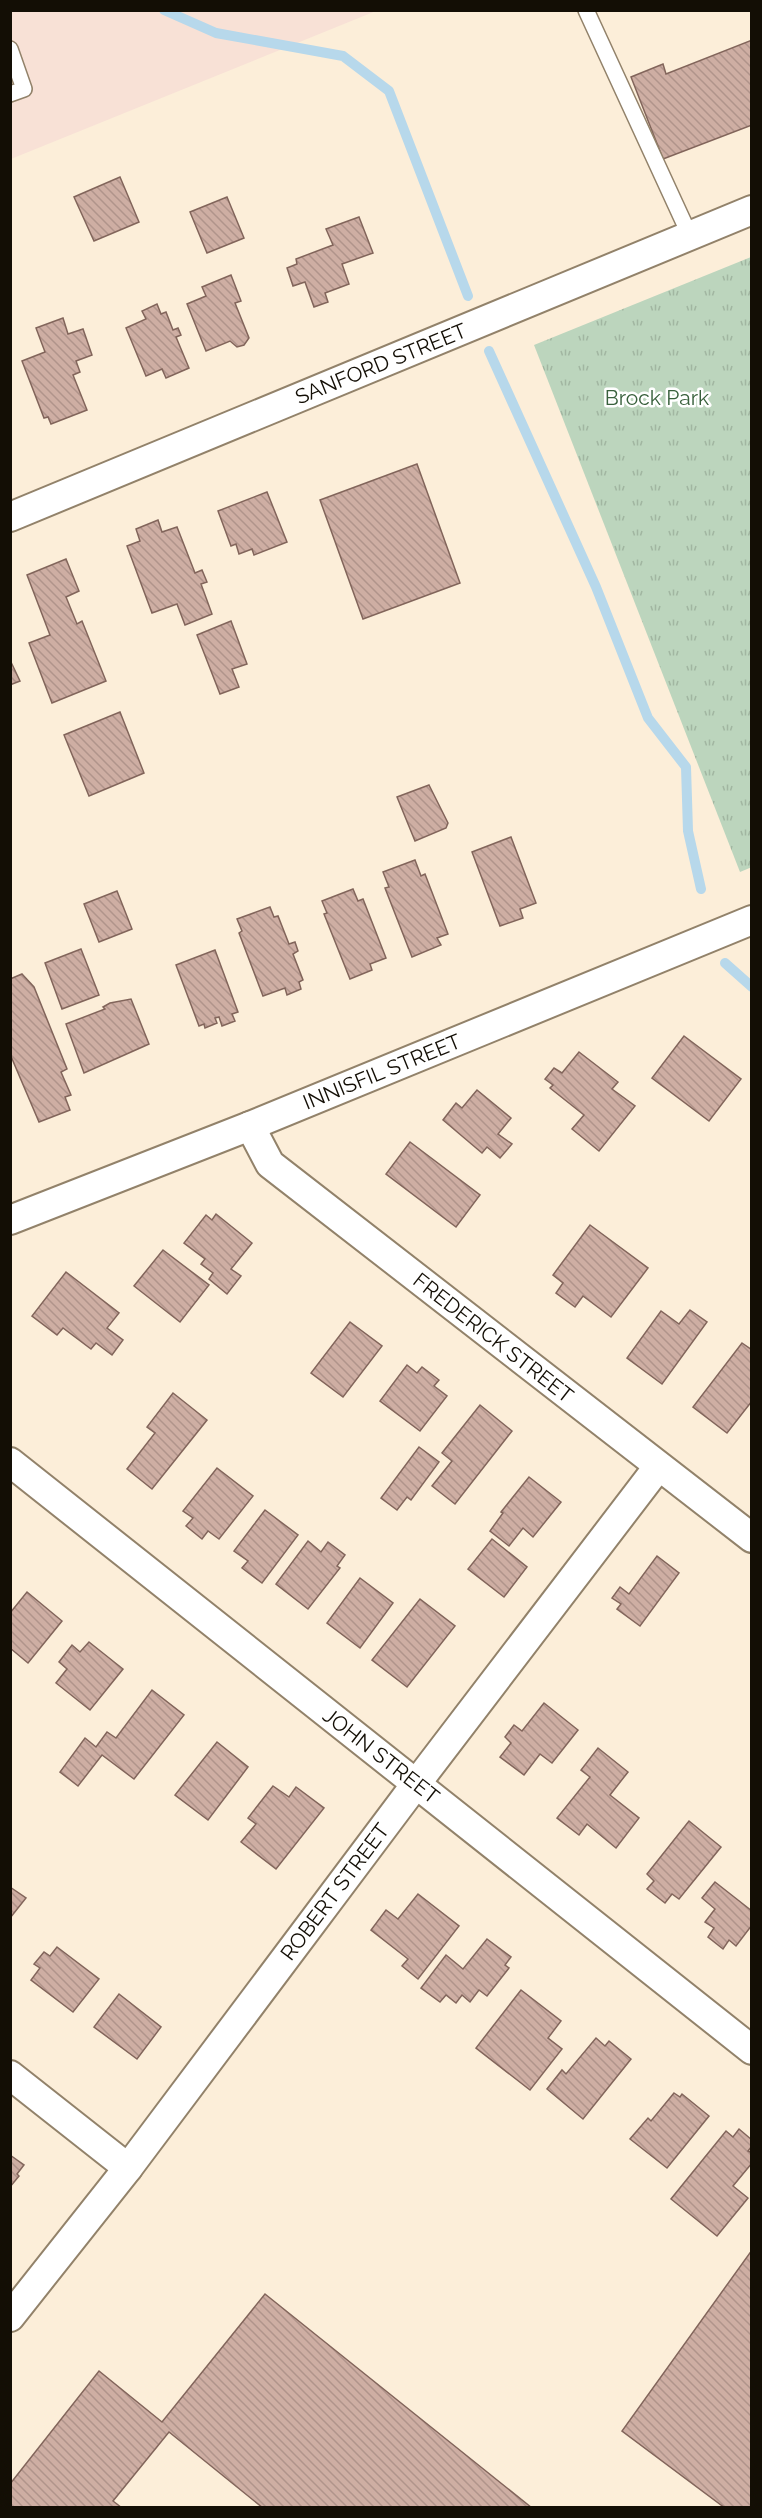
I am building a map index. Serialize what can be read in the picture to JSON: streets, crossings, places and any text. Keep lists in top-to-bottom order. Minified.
{"streets":{"street":["SANFORD STREET","INNISFIL STREET","FREDERICK STREET","JOHN STREET","ROBERT STREET"]},"crossings":[["INNISFIL STREET","FREDERICK STREET"],["FREDERICK STREET","ROBERT STREET"],["JOHN STREET","ROBERT STREET"]],"parks":["Brock Park"]}
